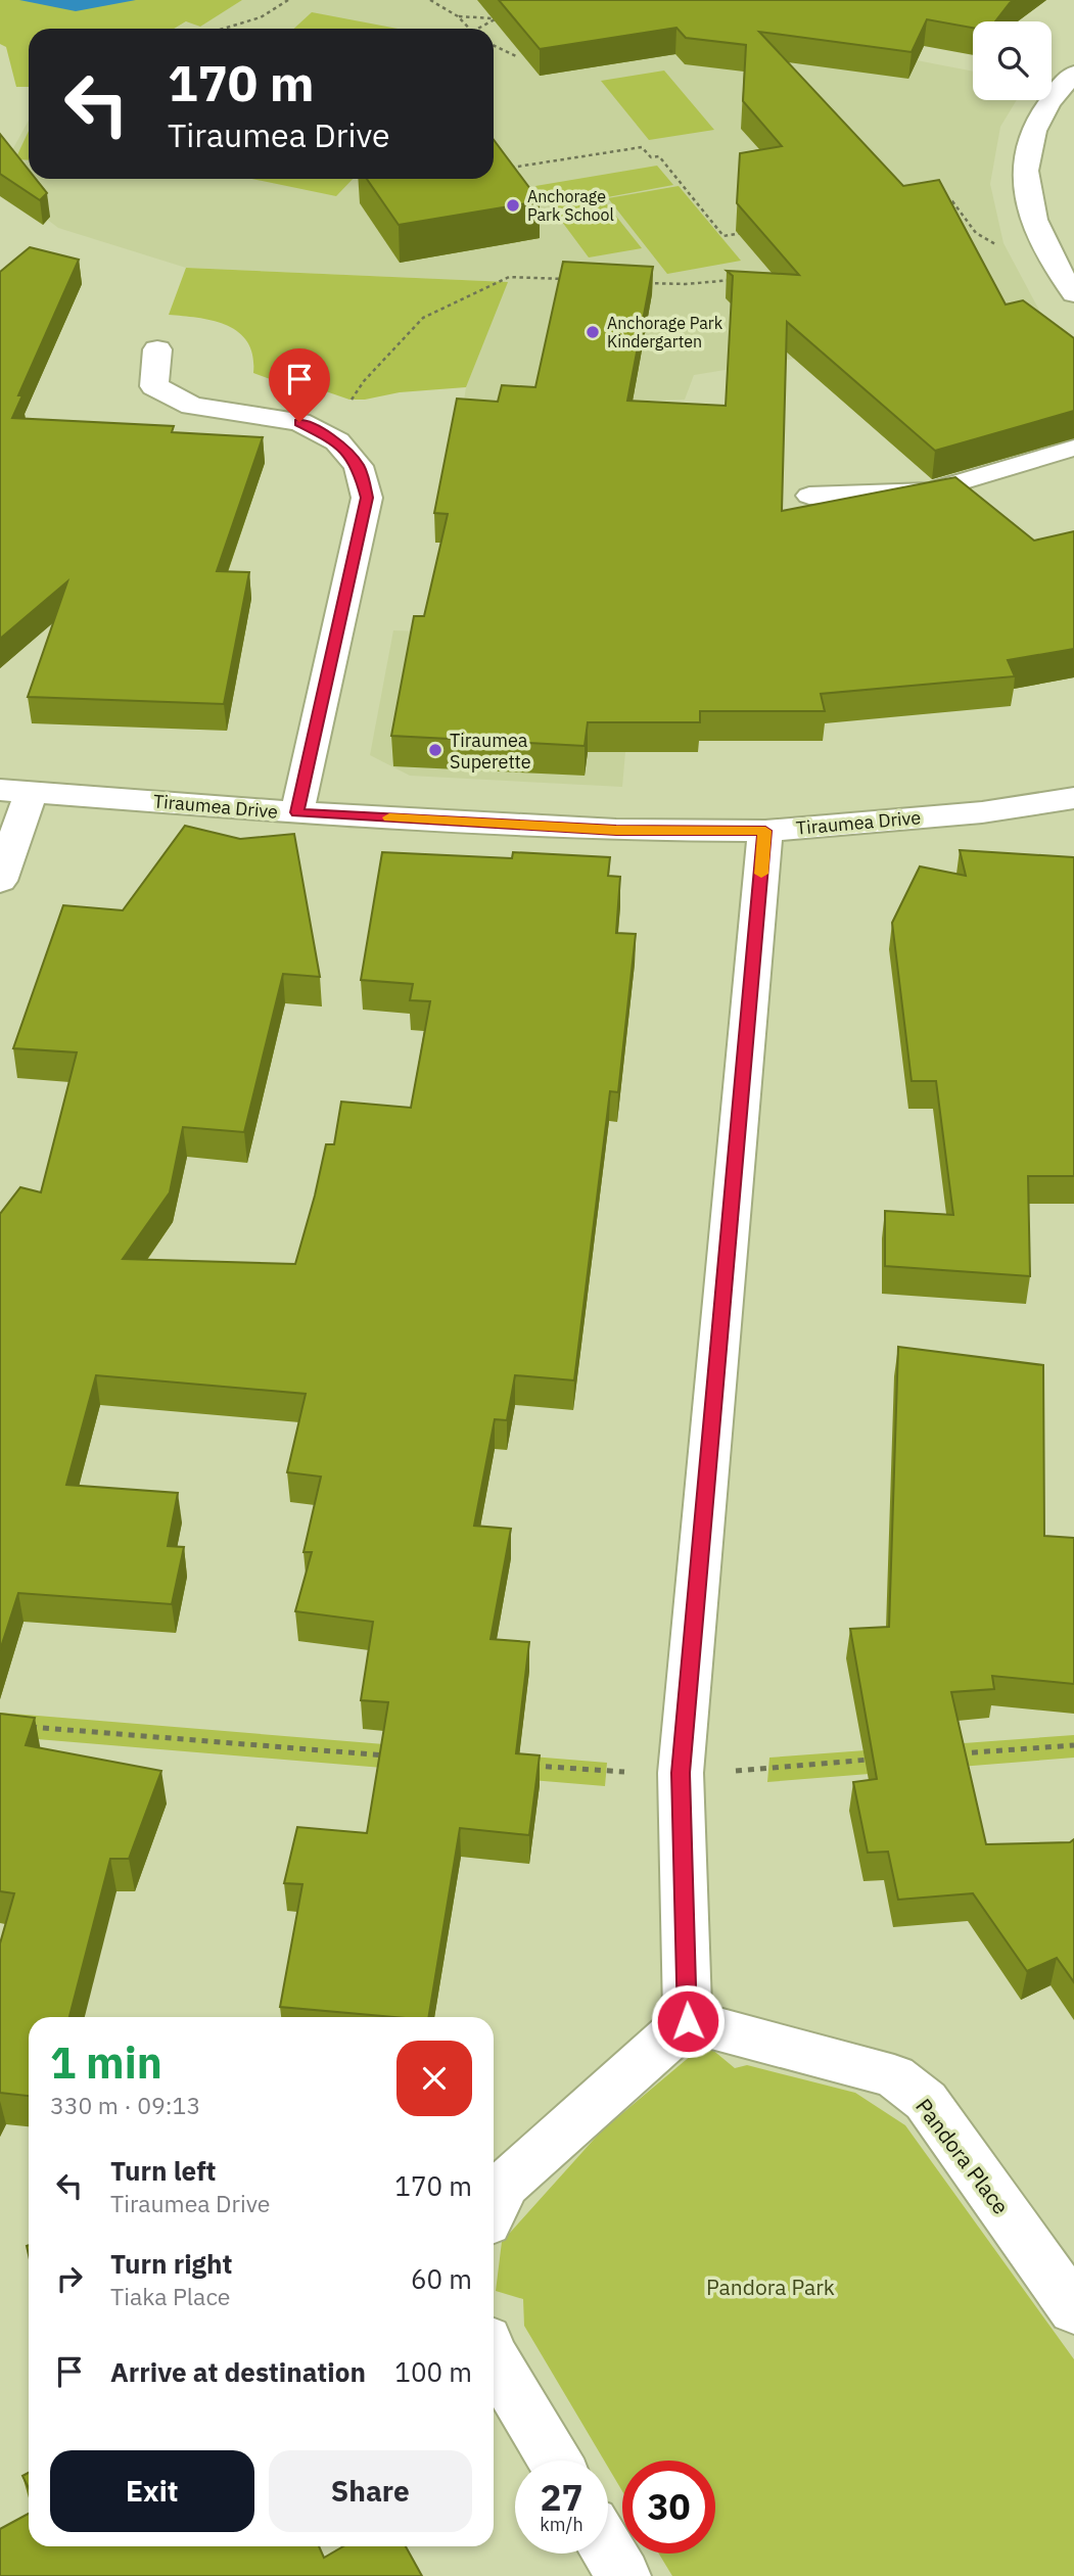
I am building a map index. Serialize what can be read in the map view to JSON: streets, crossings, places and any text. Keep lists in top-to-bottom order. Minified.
{"streets":{"street":["Tiraumea Drive","Pandora Place"]},"parks":["Pandora Park"],"places":["Anchorage Park School","Anchorage Park Kindergarten","Tiraumea Superette"],"page":{"turn":["170 m","Tiraumea Drive"],"heading":["1 min","330 m · 09:13"],"list":[{"name":"Turn left","note":"Tiraumea Drive","value":"170 m"},{"name":"Turn right","note":"Tiaka Place","value":"60 m"},{"name":"Arrive at destination","value":"100 m"}],"buttons":["Exit","Share"],"speed":"27 km/h","limit":"30"}}
